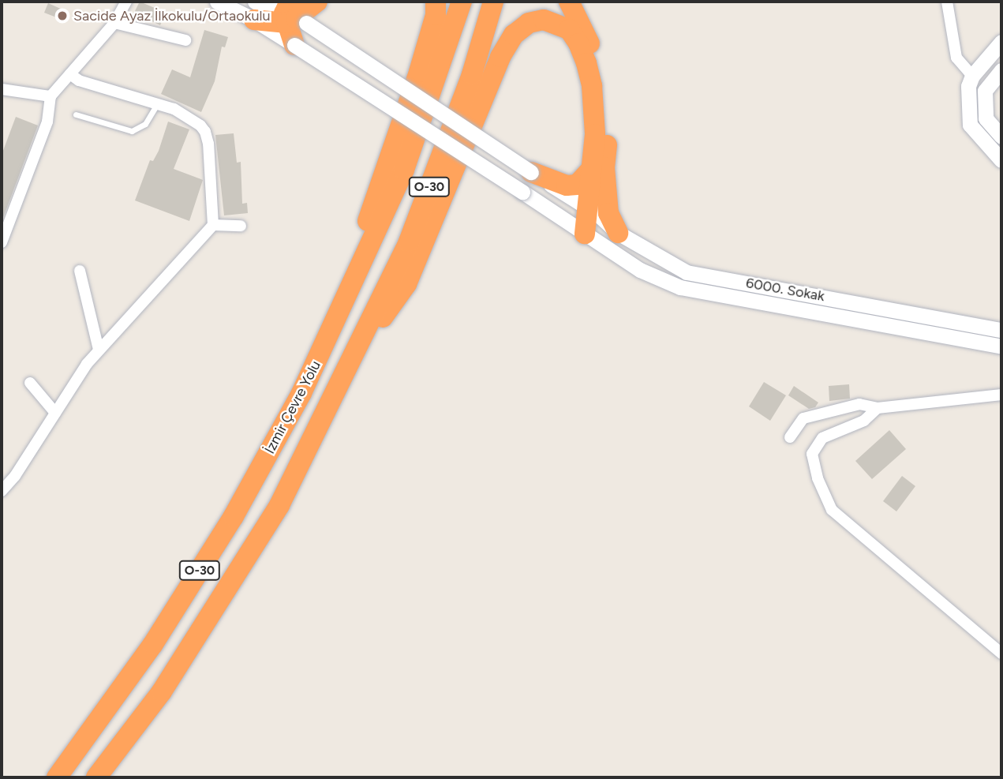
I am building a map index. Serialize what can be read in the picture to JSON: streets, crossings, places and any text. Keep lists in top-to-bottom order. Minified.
{"streets":{"highway":["O-30","İzmir Çevre Yolu"],"street":["6000. Sokak"]},"places":["Sacide Ayaz İlkokulu/Ortaokulu"]}
